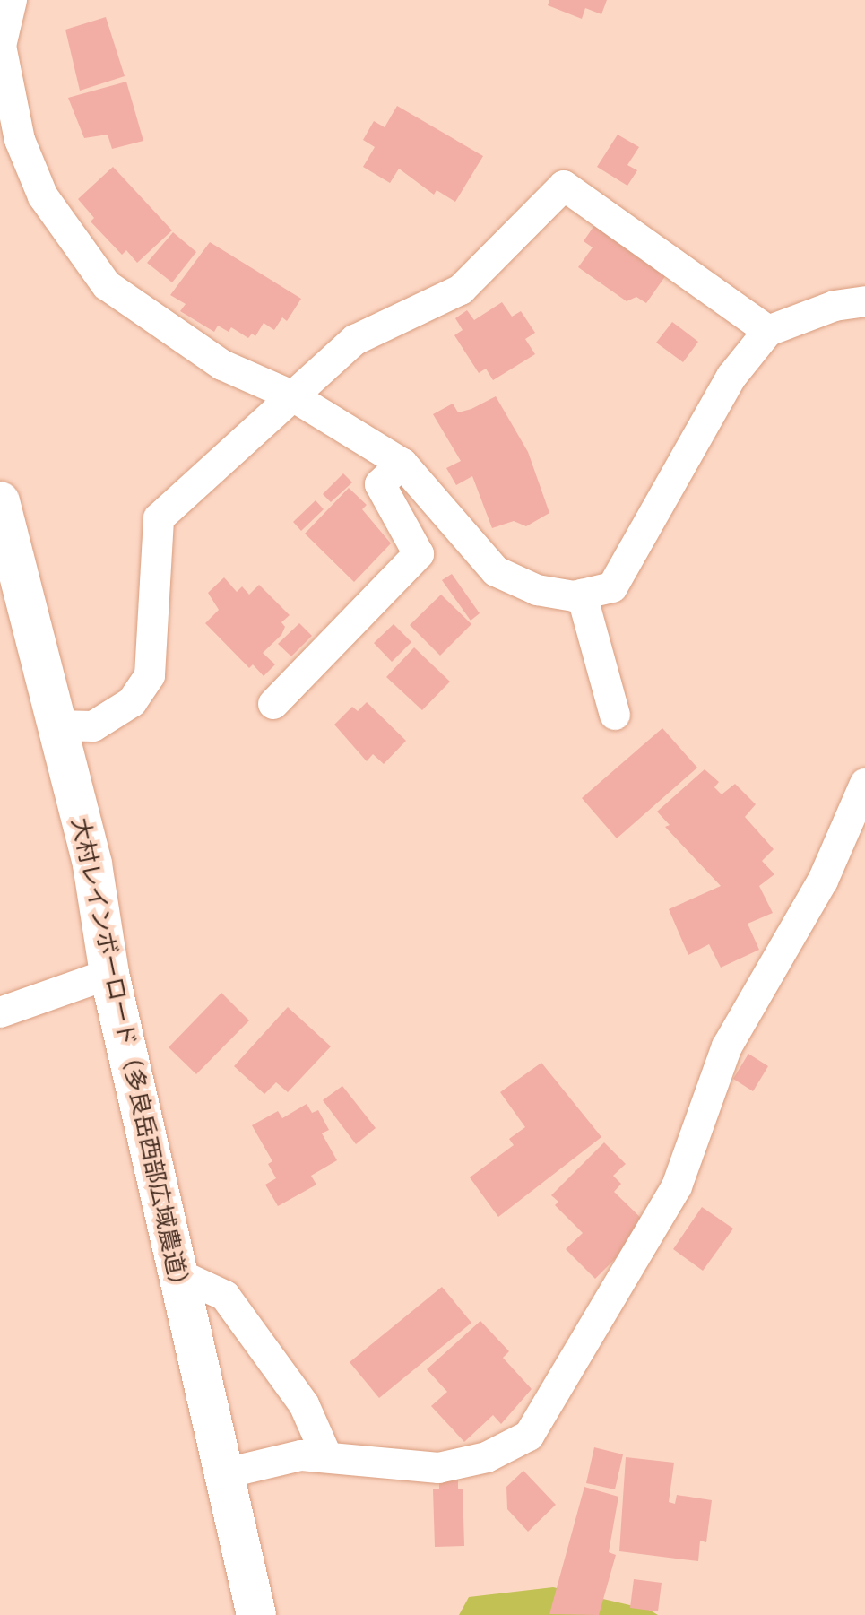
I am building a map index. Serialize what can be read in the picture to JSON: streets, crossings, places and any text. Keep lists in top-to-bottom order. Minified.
{"streets":{"street":["大村レインボーロード（多良岳西部広域農道）"]}}
